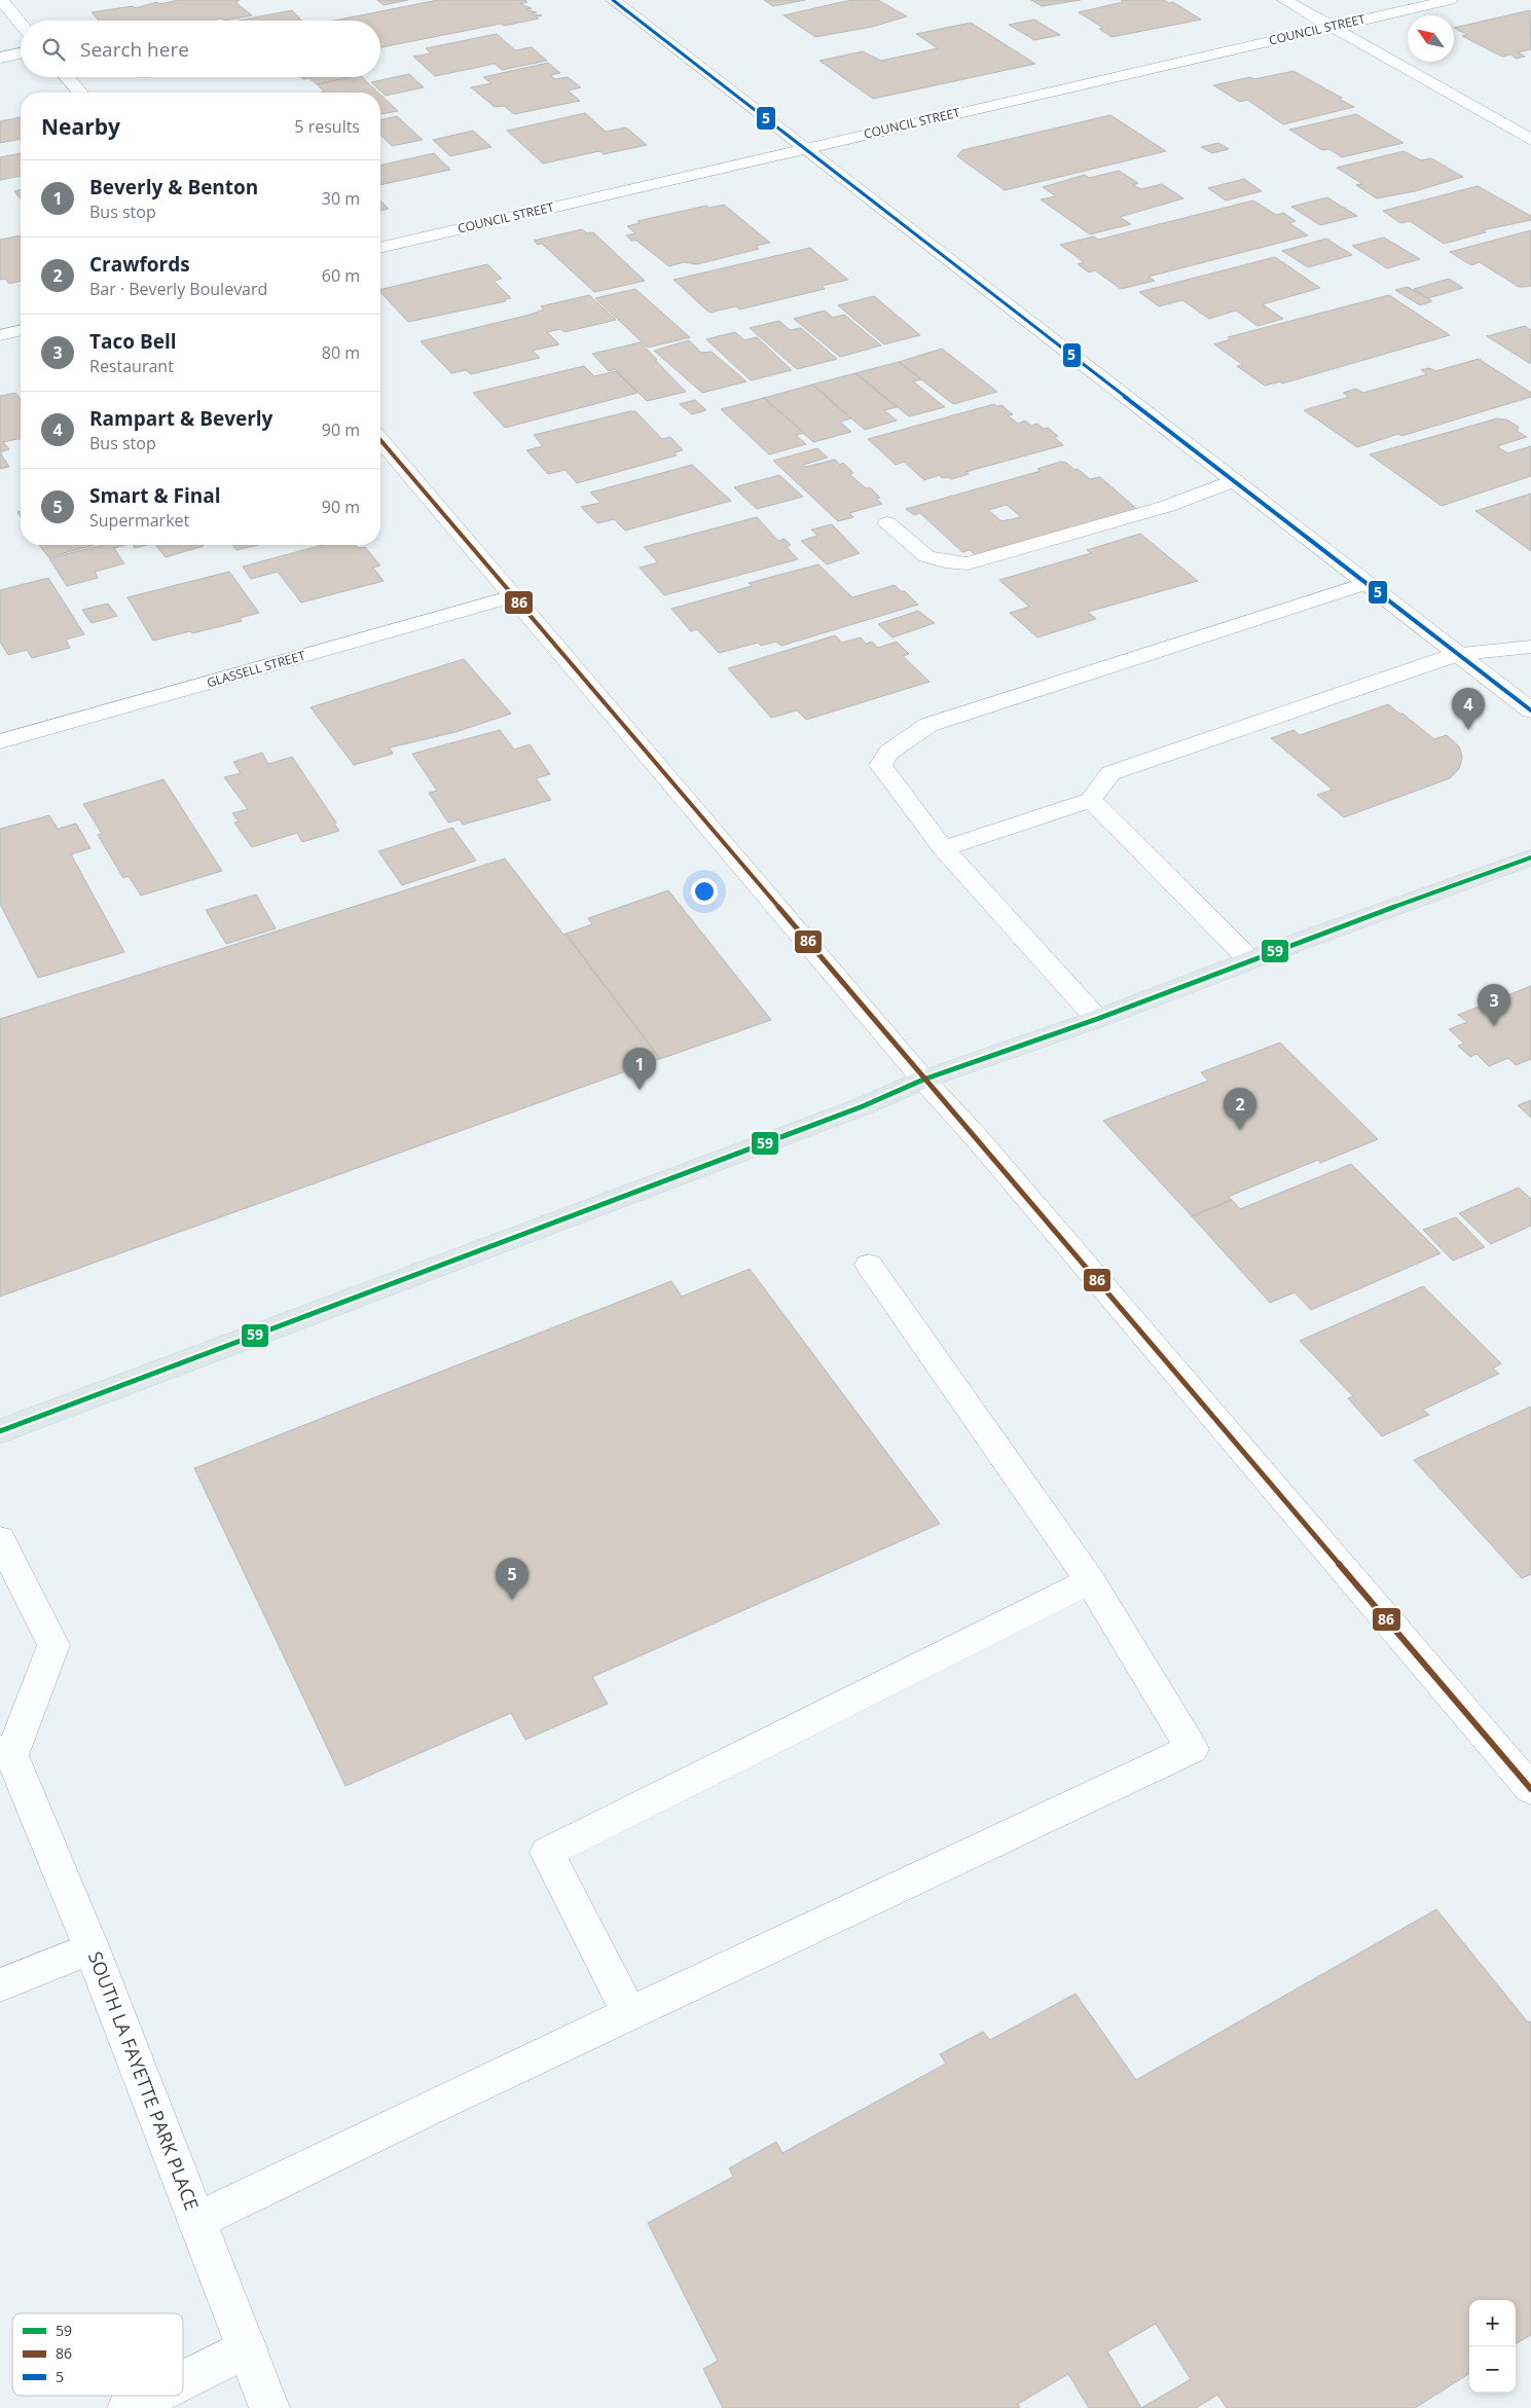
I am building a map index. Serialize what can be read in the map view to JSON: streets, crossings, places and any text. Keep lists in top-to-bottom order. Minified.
{"streets":{"street":["COUNCIL STREET","GLASSELL STREET","SOUTH LA FAYETTE PARK PLACE"]},"lines":["transit line 5","transit line 86","transit line 59"],"legend":["59","86","5"],"north":"top left","page":{"search":"Search here","heading":["Nearby","5 results"],"list":[{"mark":"1","name":"Beverly & Benton","note":"Bus stop","value":"30 m"},{"mark":"2","name":"Crawfords","note":"Bar · Beverly Boulevard","value":"60 m"},{"mark":"3","name":"Taco Bell","note":"Restaurant","value":"80 m"},{"mark":"4","name":"Rampart & Beverly","note":"Bus stop","value":"90 m"},{"mark":"5","name":"Smart & Final","note":"Supermarket","value":"90 m"}],"pins":["4","3","1","2","5"],"map_buttons":["+","−"]}}
